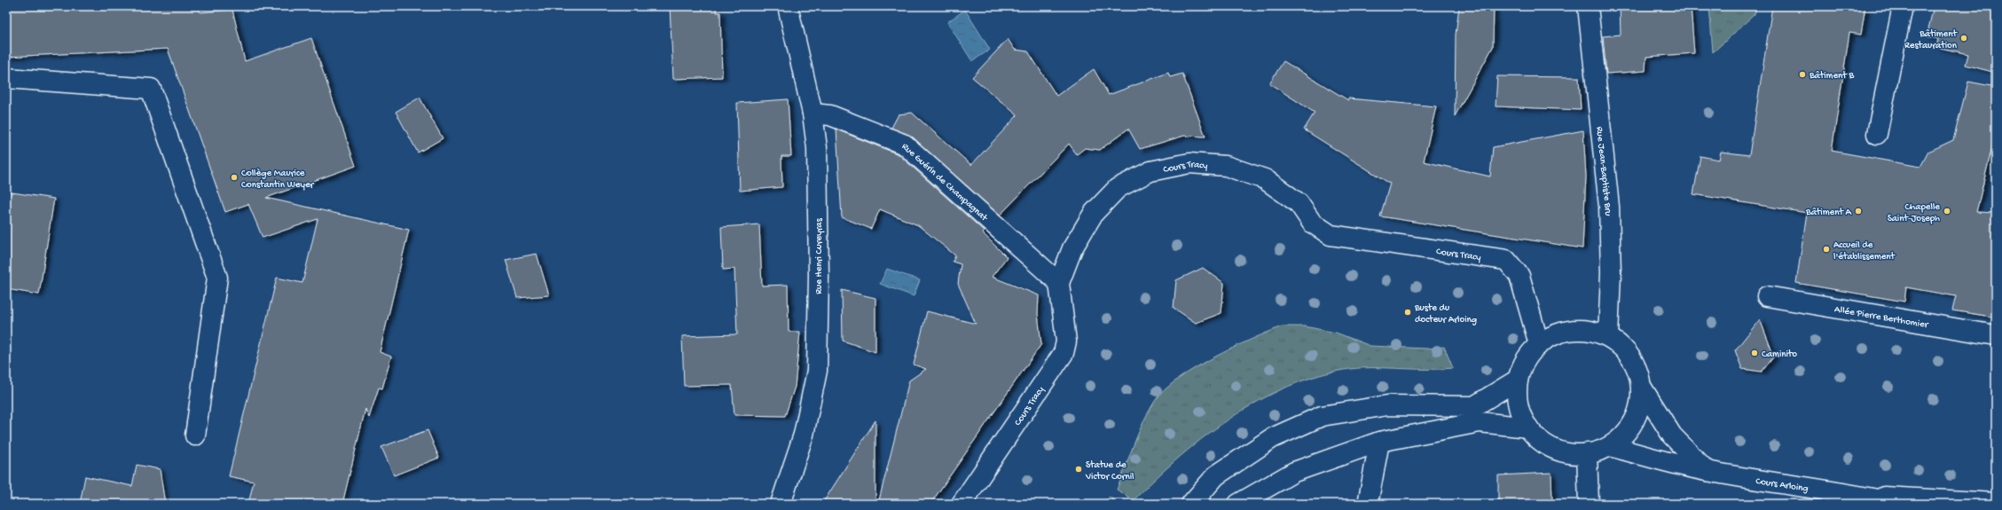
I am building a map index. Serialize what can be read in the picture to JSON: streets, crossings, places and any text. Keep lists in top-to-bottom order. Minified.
{"streets":{"main road":["Cours Tracy","Rue Jean-Baptiste Bru","Rue Guérin de Champagnat","Rue Henri Cureyras","Allée Pierre Berthomier","Cours Arloing"]},"crossings":[["Cours Tracy","Rue Jean-Baptiste Bru"],["Cours Tracy","Rue Guérin de Champagnat"],["Cours Tracy","Cours Arloing"],["Rue Jean-Baptiste Bru","Cours Arloing"],["Rue Guérin de Champagnat","Rue Henri Cureyras"]],"places":["Bâtiment Restauration","Bâtiment B","Collège Maurice Constantin Weyer","Bâtiment A","Chapelle Saint-Joseph","Accueil de l'établissement","Buste du docteur Arloing","Caminito","Statue de Victor Cornil"]}
